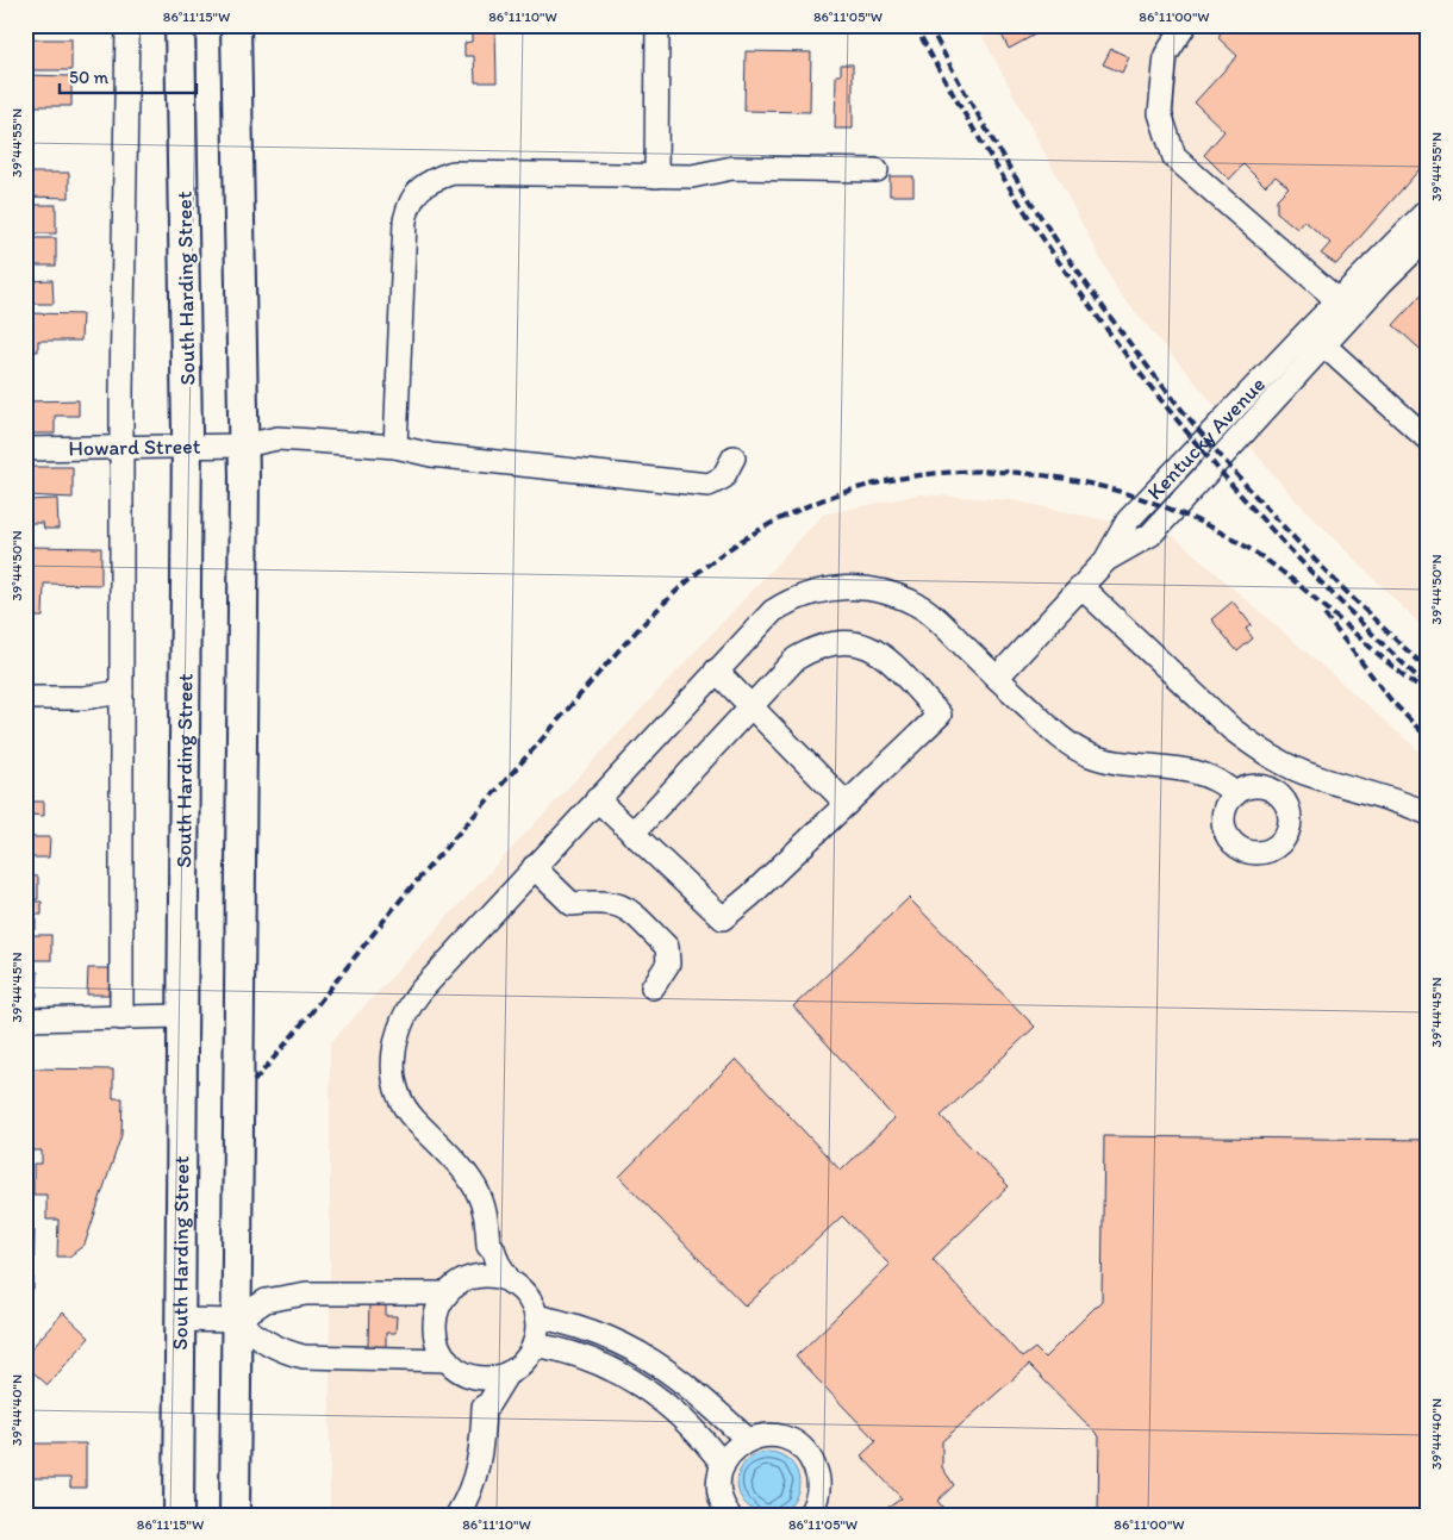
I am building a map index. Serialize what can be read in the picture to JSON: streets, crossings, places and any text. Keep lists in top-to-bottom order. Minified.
{"streets":{"main road":["South Harding Street"],"street":["Kentucky Avenue","Howard Street"]},"crossings":[["South Harding Street","Howard Street"]],"scale_bar":"50 m","coordinates":["86°11'15\"W","86°11'10\"W","86°11'05\"W","86°11'00\"W","39°44'55\"N","39°44'50\"N","39°44'45\"N","39°44'40\"N"]}
